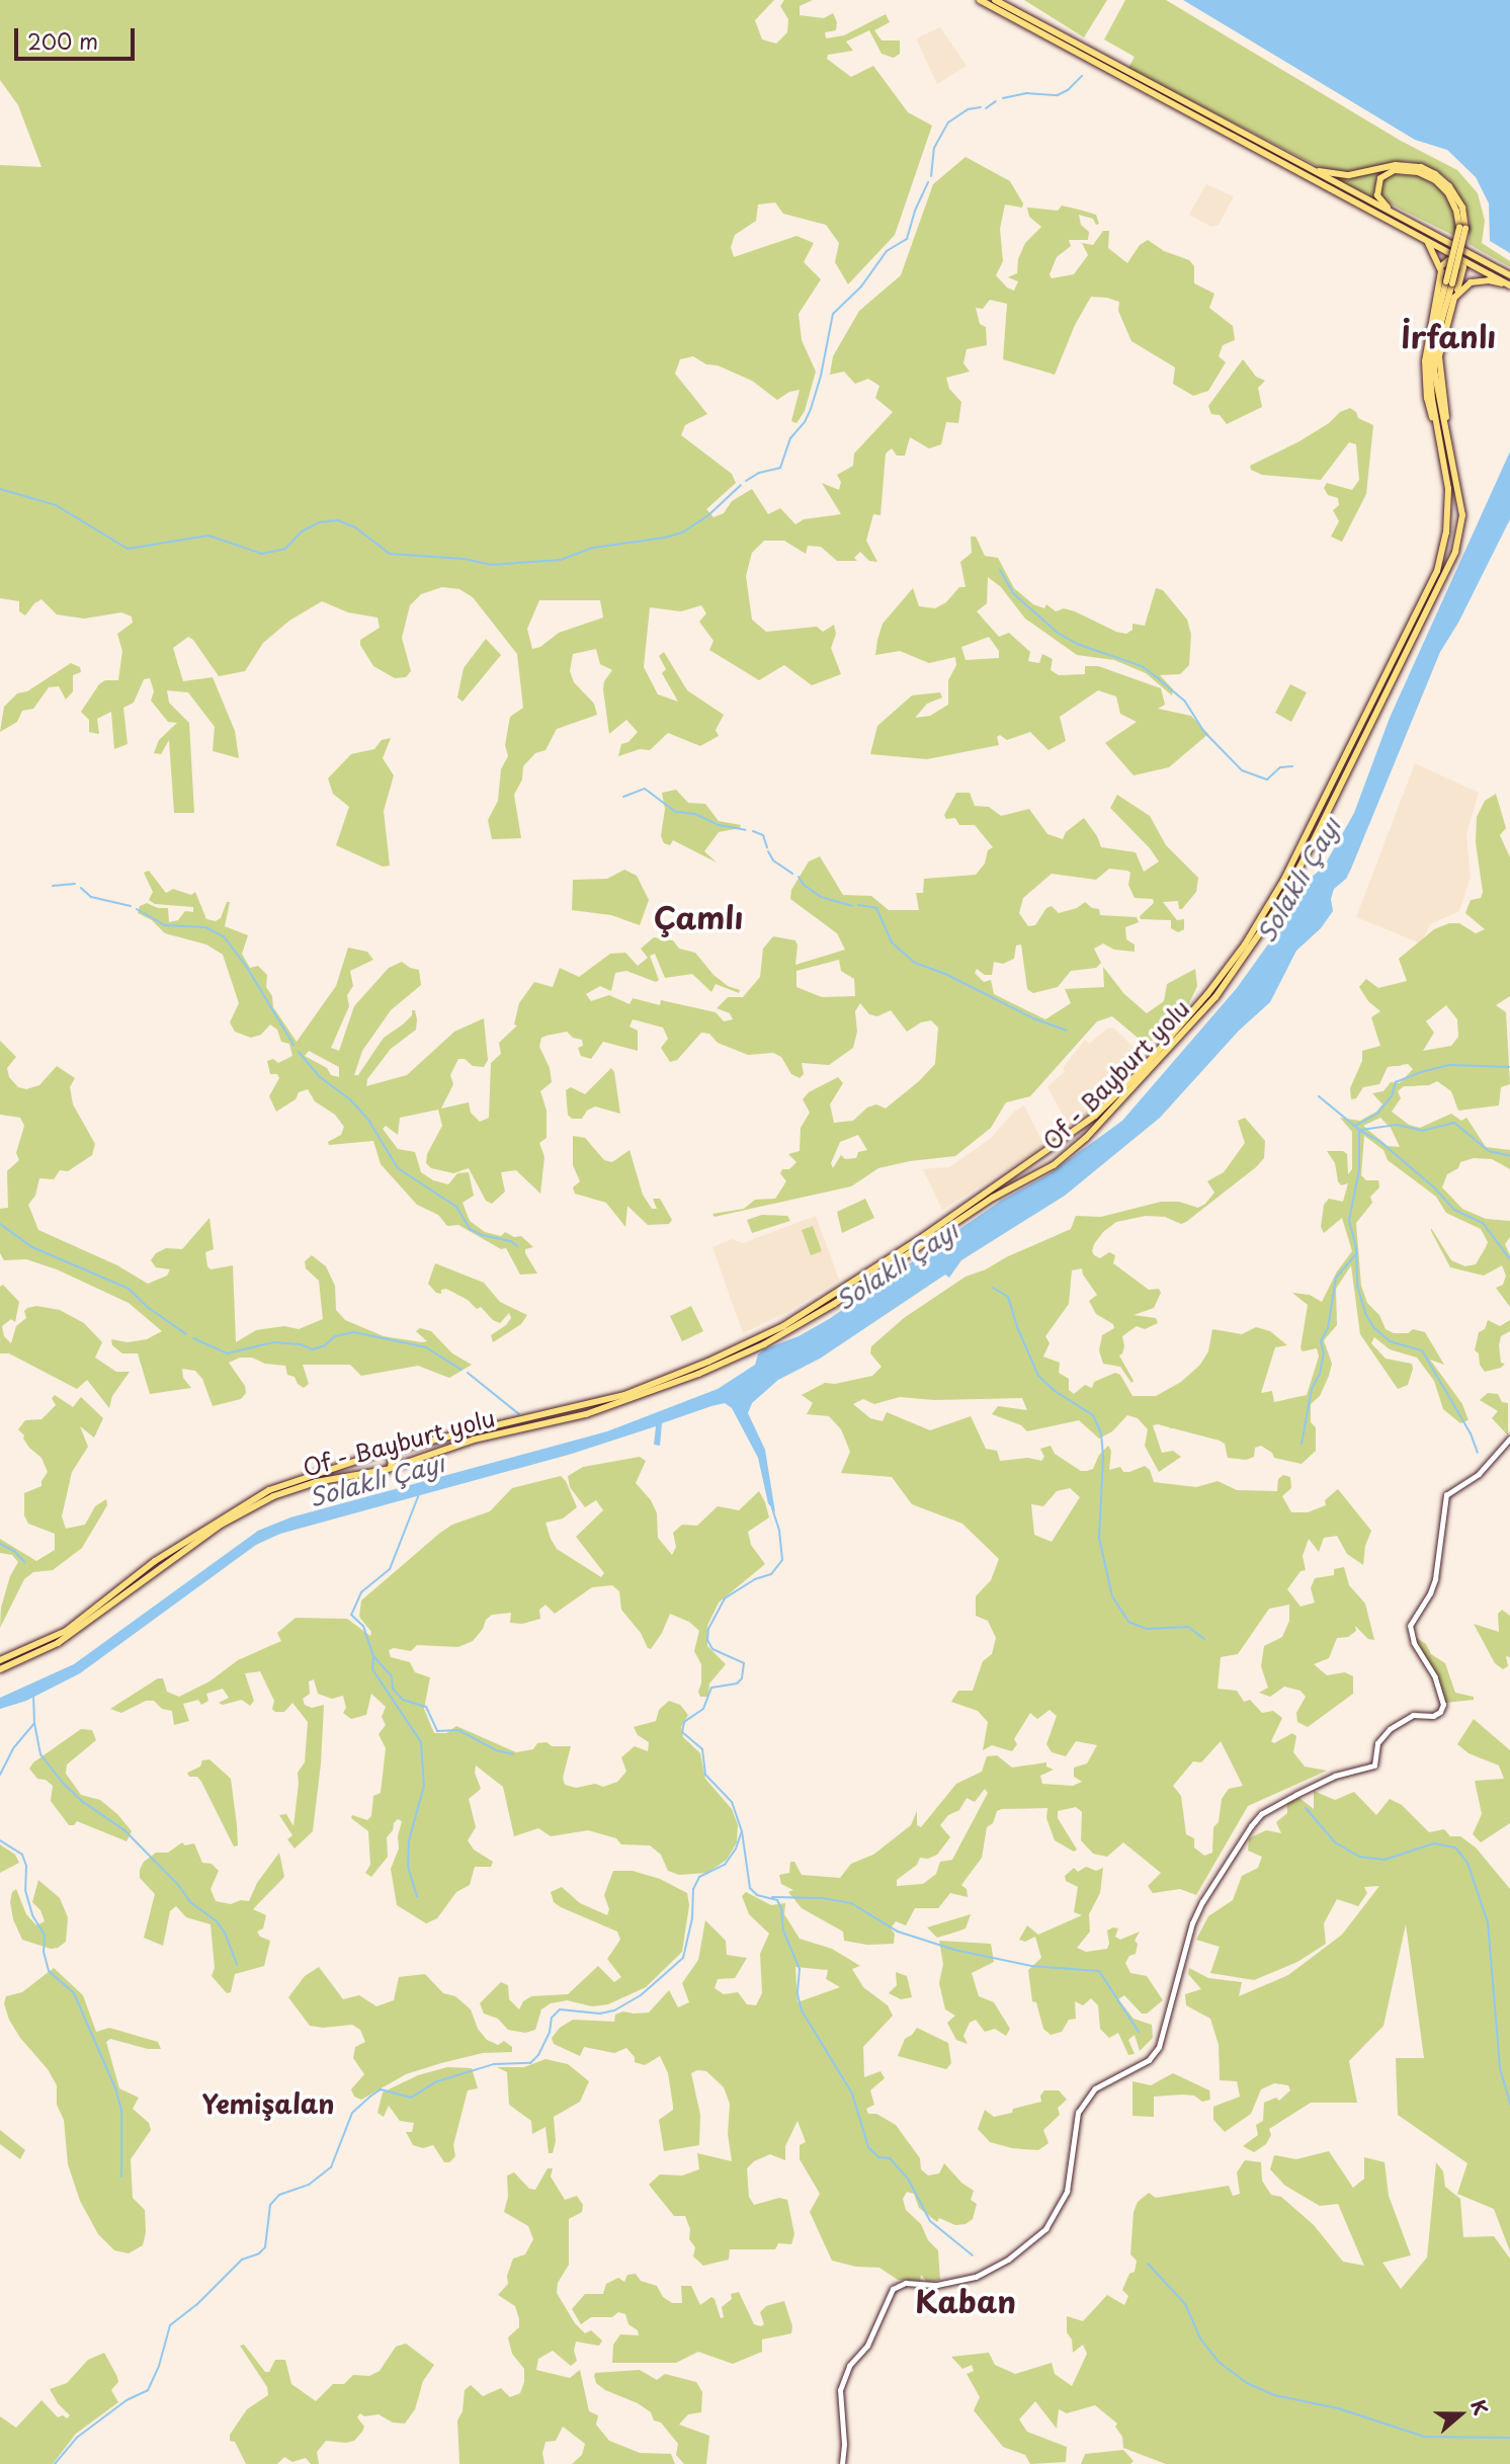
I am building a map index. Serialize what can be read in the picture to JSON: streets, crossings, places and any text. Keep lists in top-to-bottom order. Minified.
{"streets":{"highway":["Of - Bayburt yolu"]},"districts":["İrfanlı","Çamlı","Yemişalan","Kaban"],"water":["Solaklı Çayı"],"scale_bar":"200 m","north":"right"}
